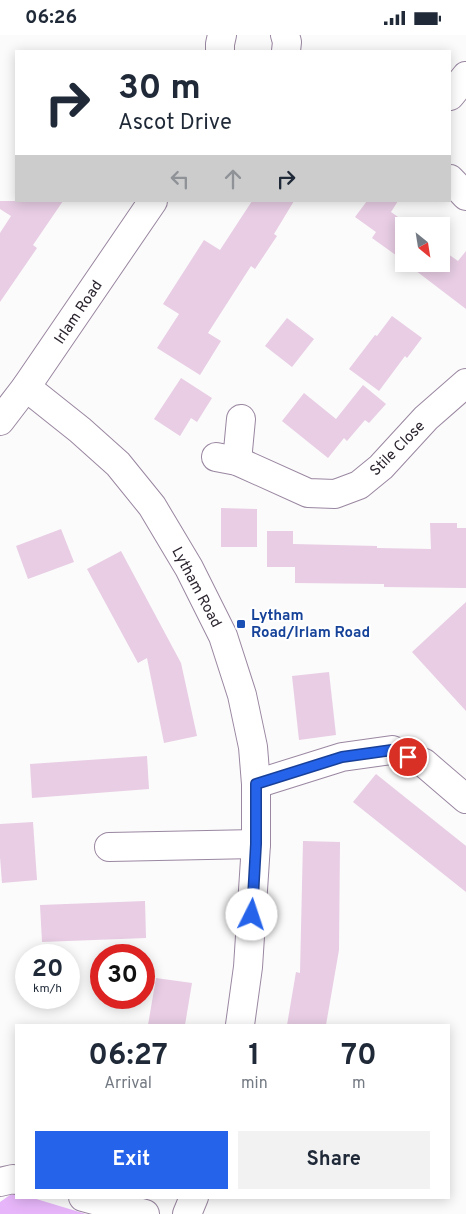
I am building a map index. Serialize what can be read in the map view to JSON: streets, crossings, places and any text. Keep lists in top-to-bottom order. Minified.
{"streets":{"street":["Irlam Road","Stile Close","Lytham Road"]},"crossings":[["Irlam Road","Lytham Road"]],"places":{"transit":["Lytham Road/Irlam Road"]},"north":"bottom right","page":{"status":"06:26","turn":["30 m","Ascot Drive"],"speed":"20 km/h","limit":"30","eta":["06:27","Arrival","1","min","70","m"],"buttons":["Exit","Share"]}}
